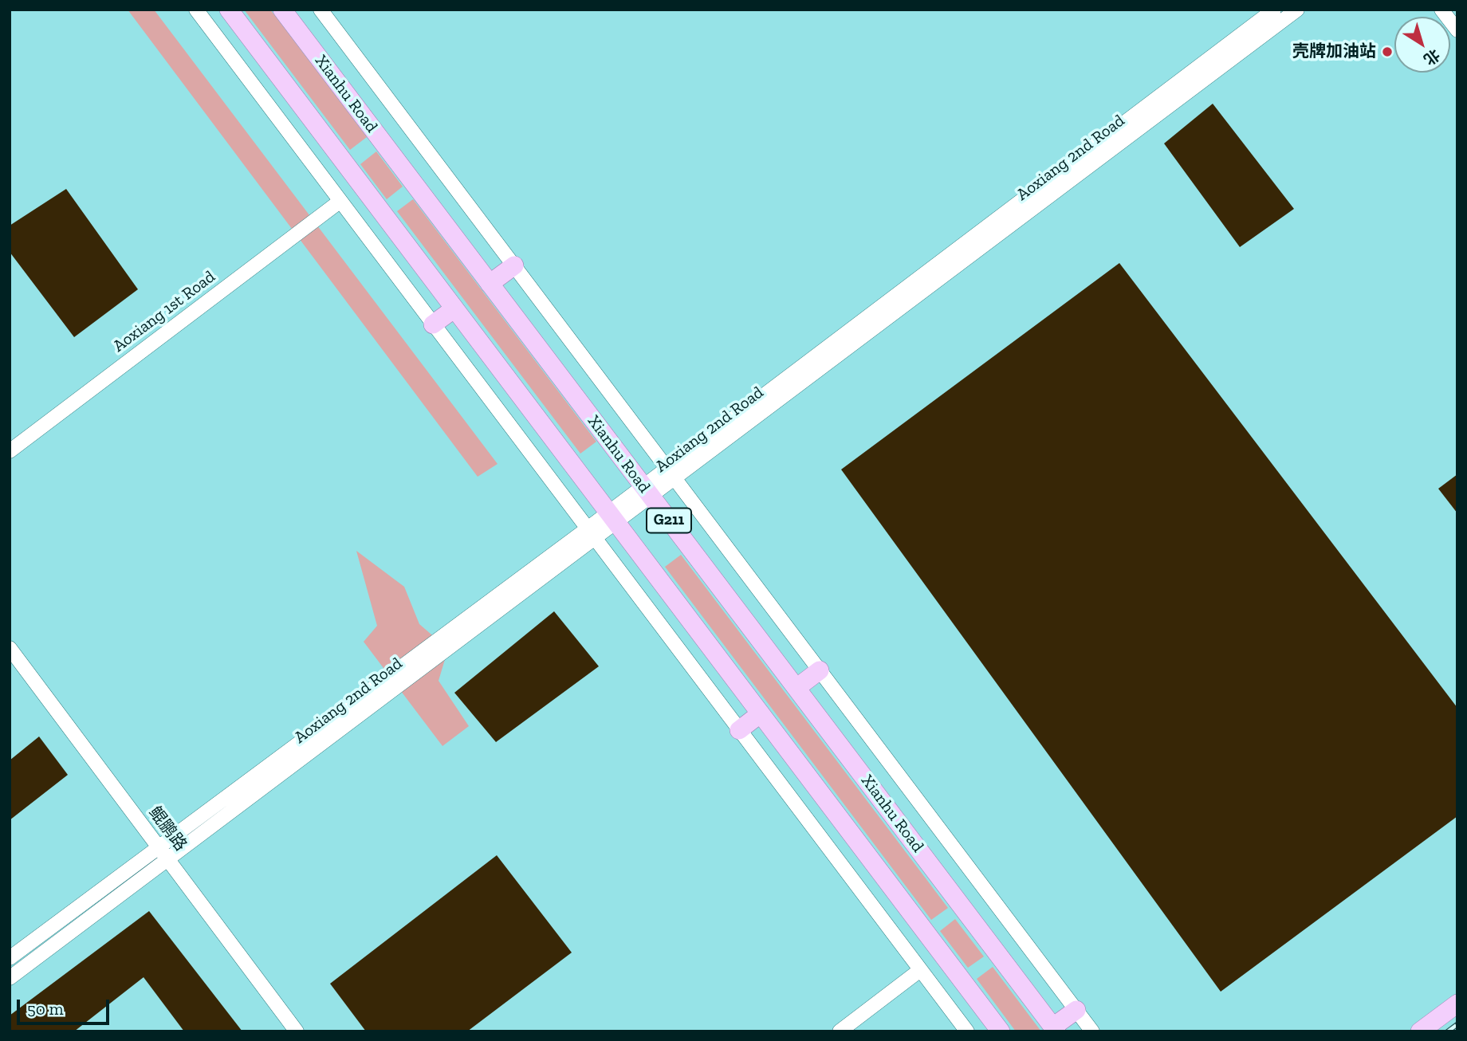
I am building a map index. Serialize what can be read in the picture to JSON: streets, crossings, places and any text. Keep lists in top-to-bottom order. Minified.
{"streets":{"main road":["Xianhu Road","G211"],"street":["Aoxiang 2nd Road","Aoxiang 1st Road","鲲鹏路"]},"crossings":[["Xianhu Road","Aoxiang 2nd Road"],["Aoxiang 2nd Road","G211"],["Aoxiang 2nd Road","鲲鹏路"]],"places":["壳牌加油站"],"scale_bar":"50 m","north":"bottom right"}
